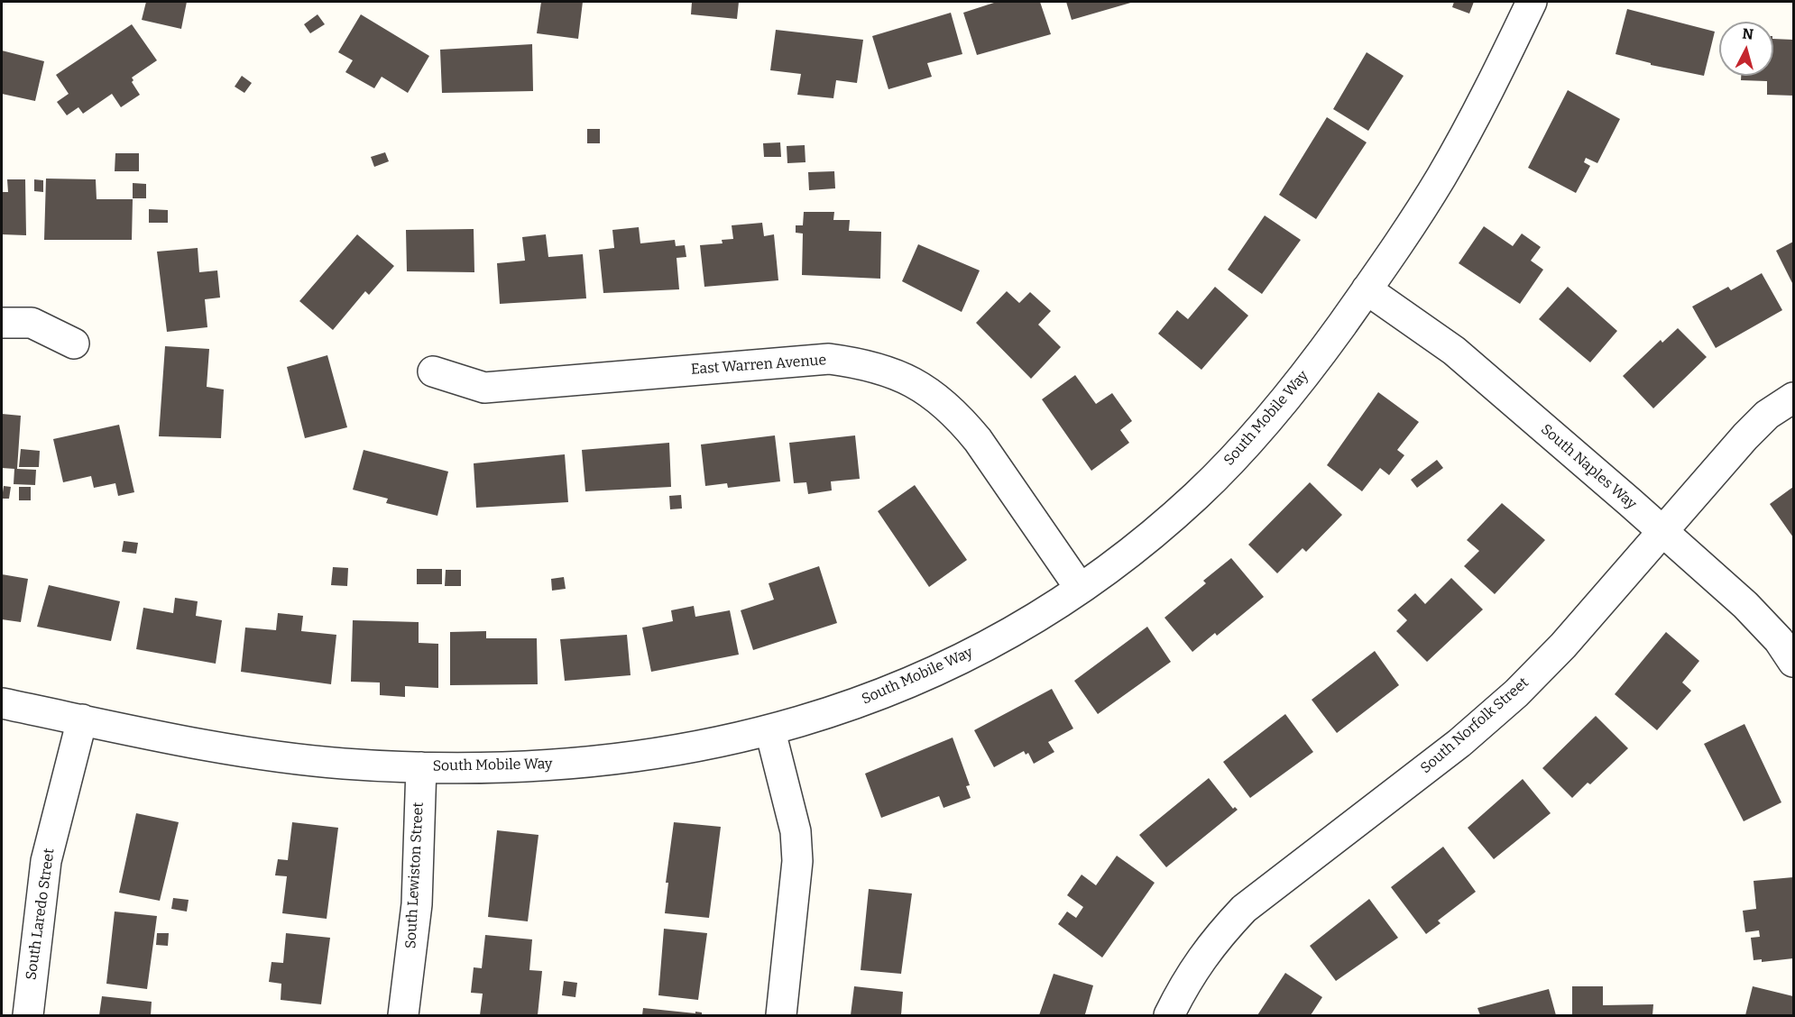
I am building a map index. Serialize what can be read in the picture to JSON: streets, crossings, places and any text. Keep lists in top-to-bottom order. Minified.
{"streets":{"street":["East Warren Avenue","South Mobile Way","South Naples Way","South Norfolk Street","South Lewiston Street","South Laredo Street"]},"crossings":[["East Warren Avenue","South Mobile Way"],["South Mobile Way","South Naples Way"],["South Mobile Way","South Lewiston Street"],["South Mobile Way","South Laredo Street"],["South Naples Way","South Norfolk Street"]],"north":"top"}
